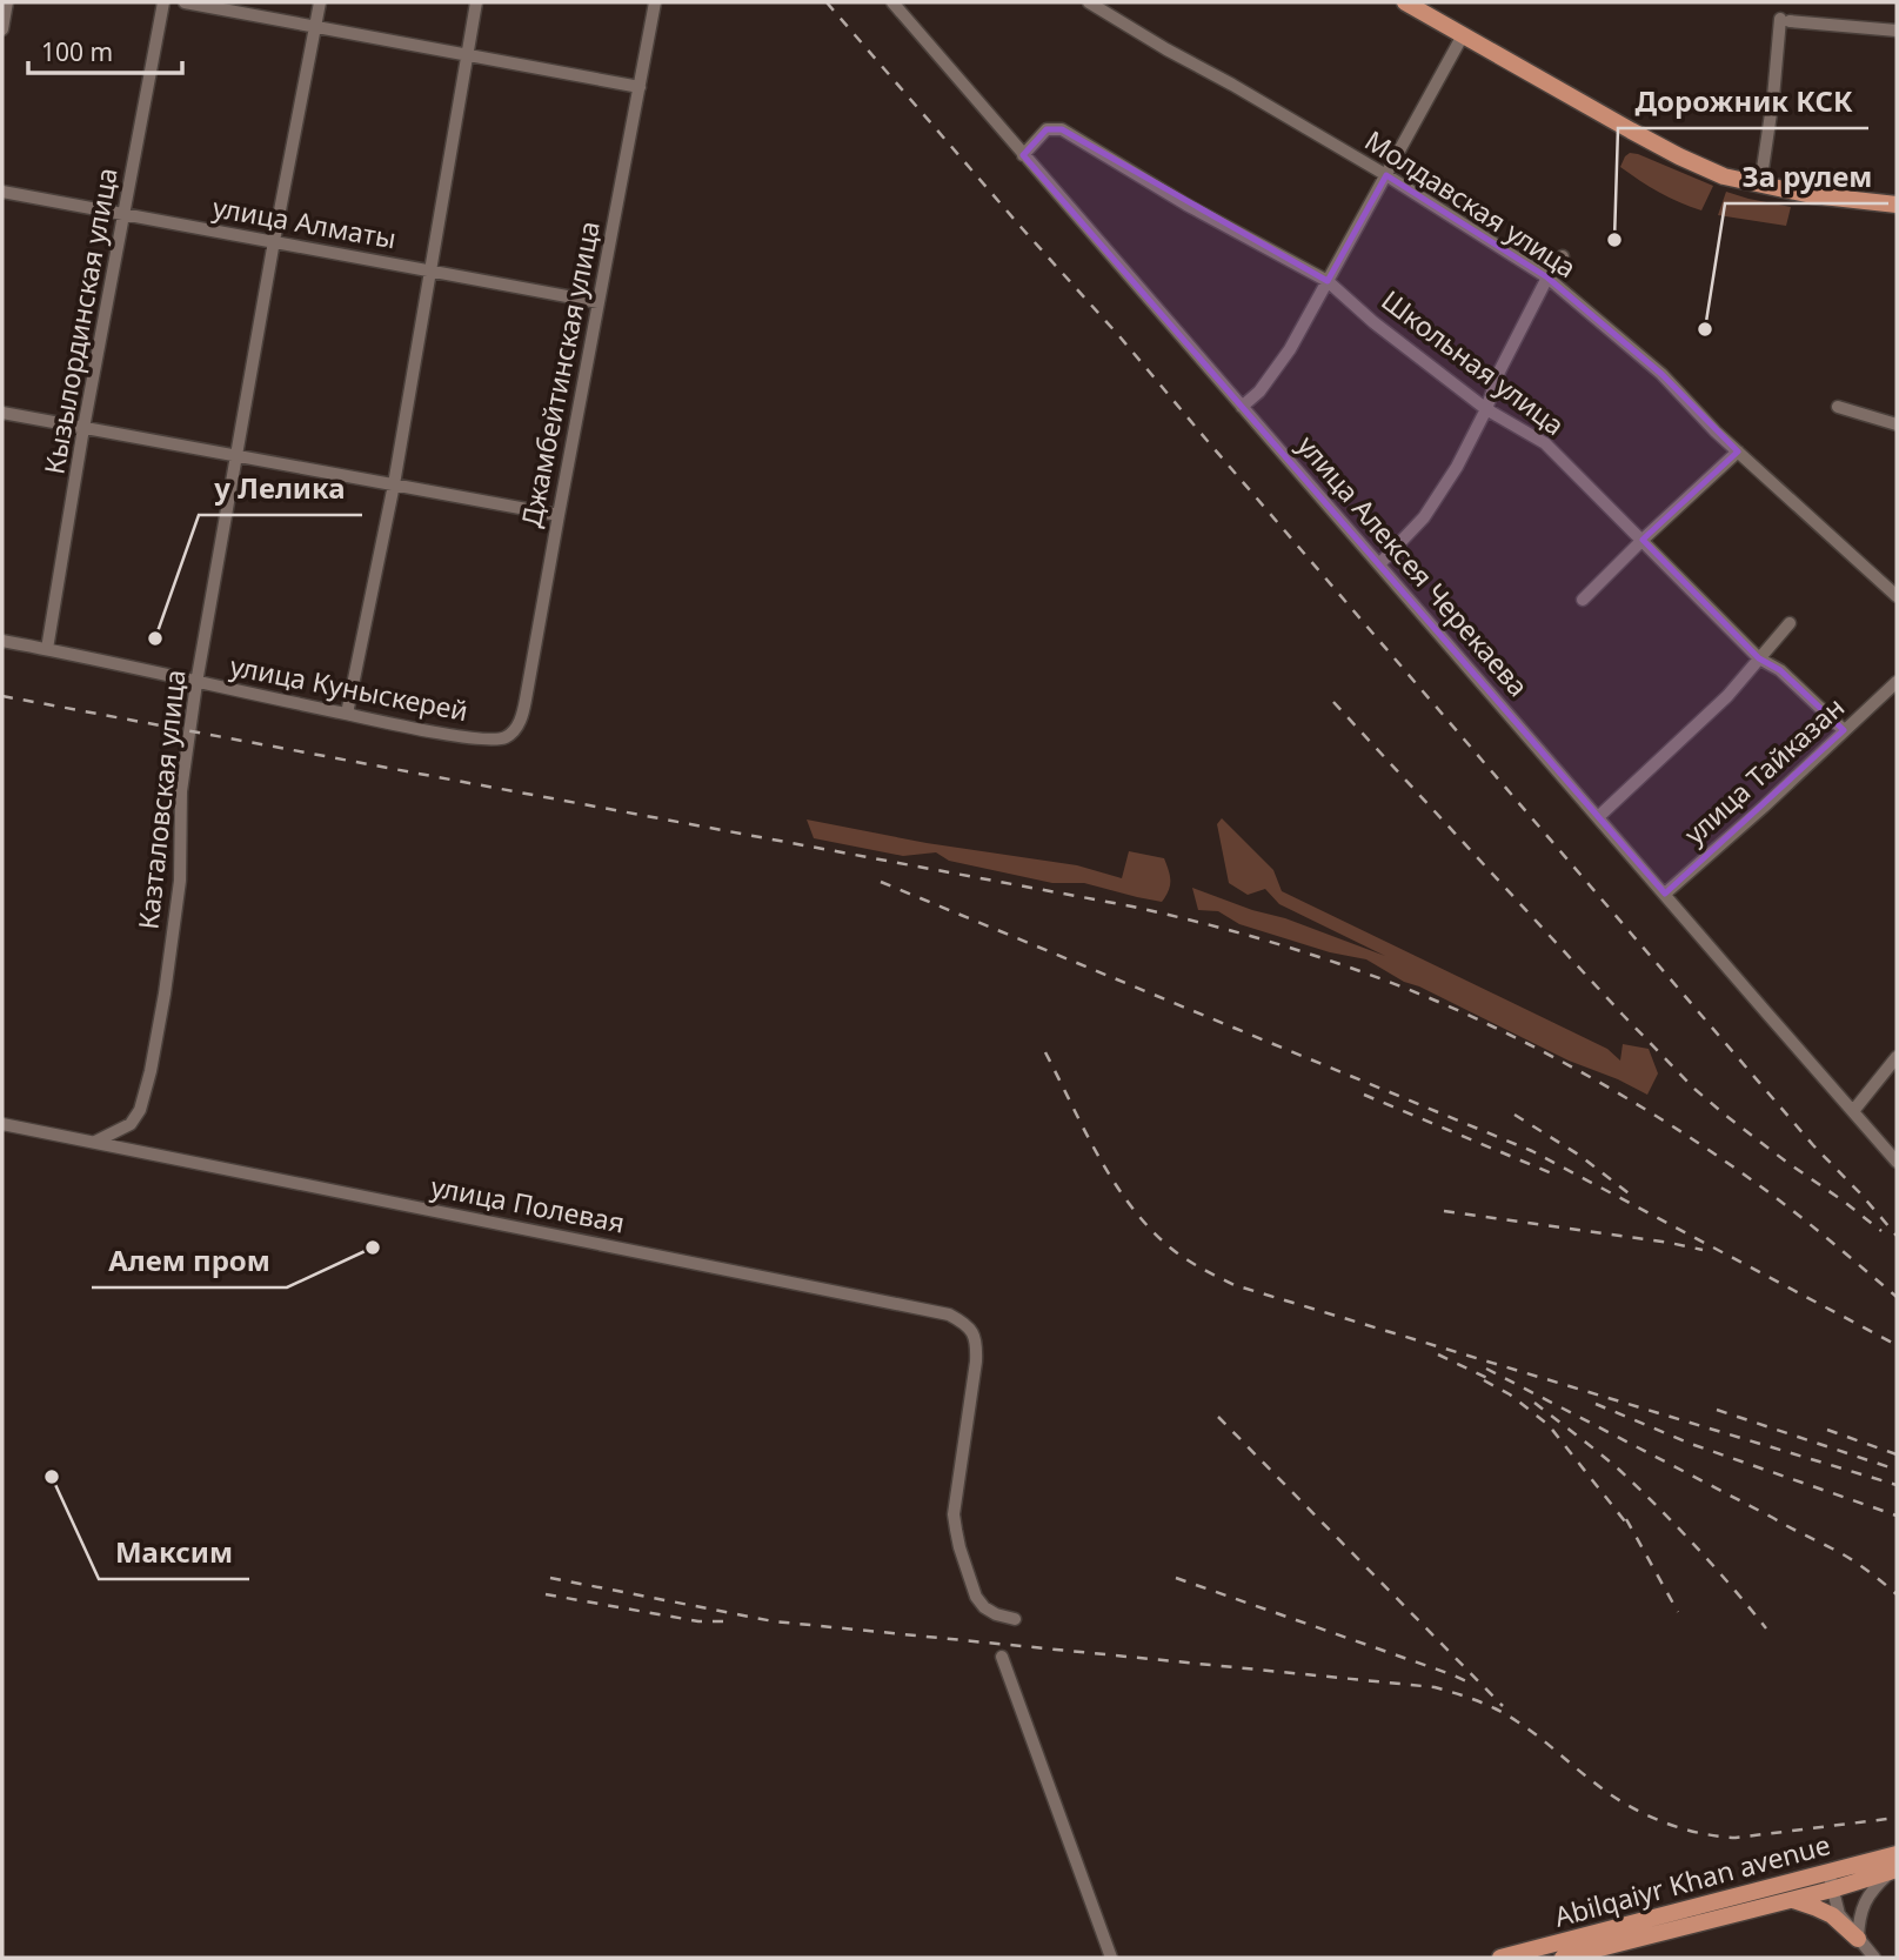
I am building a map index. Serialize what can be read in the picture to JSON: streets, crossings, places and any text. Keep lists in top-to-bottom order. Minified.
{"streets":{"main road":["Abilqaiyr Khan avenue"],"street":["Молдавская улица","улица Алматы","Кызылординская улица","Школьная улица","Джамбейтинская улица","улица Алексея Черекаева","улица Куныскерей","улица Тайказан","Казталовская улица","улица Полевая"]},"crossings":[["улица Алматы","Кызылординская улица"],["улица Алматы","Джамбейтинская улица"],["улица Алматы","Казталовская улица"],["Кызылординская улица","улица Куныскерей"],["Школьная улица","улица Алексея Черекаева"],["Школьная улица","улица Тайказан"],["Джамбейтинская улица","улица Куныскерей"],["улица Алексея Черекаева","улица Тайказан"],["улица Куныскерей","Казталовская улица"],["Казталовская улица","улица Полевая"]],"places":["Дорожник КСК","За рулем","у Лелика","Алем пром","Максим"],"scale_bar":"100 m"}
